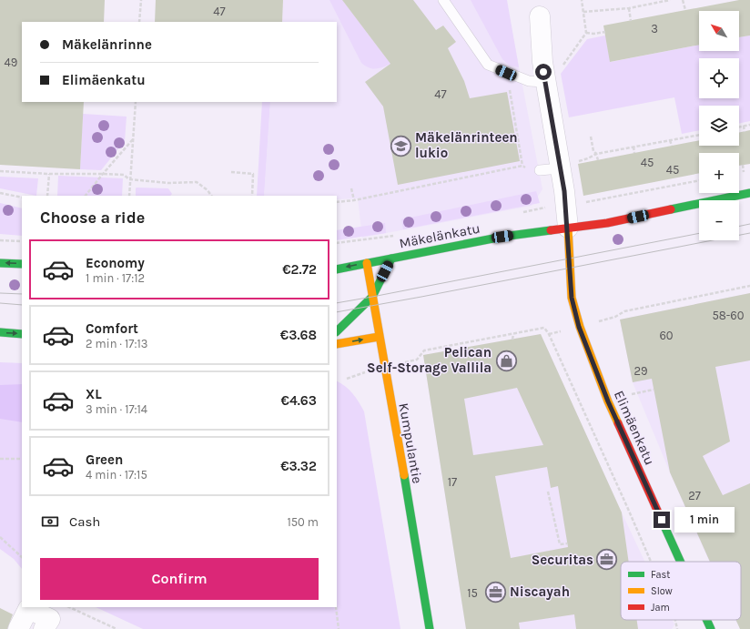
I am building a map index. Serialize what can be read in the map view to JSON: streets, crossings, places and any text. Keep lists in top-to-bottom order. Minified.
{"streets":{"main road":["Mäkelänkatu","Elimäenkatu","Kumpulantie"]},"crossings":[["Mäkelänkatu","Elimäenkatu"],["Mäkelänkatu","Kumpulantie"]],"places":{"school or university":["Mäkelänrinteen lukio"],"shop":["Pelican Self-Storage Vallila"],"office":["Securitas","Niscayah"]},"house_numbers":["47","3","49","47","45","45","58-60","60","29","17","27","15"],"legend":["Fast","Slow","Jam"],"north":"top left","page":{"map_buttons":["+","−"],"banner":["Mäkelänrinne","Elimäenkatu"],"heading":"Choose a ride","list":[{"name":"Economy","note":"1 min · 17:12","value":"€2.72"},{"name":"Comfort","note":"2 min · 17:13","value":"€3.68"},{"name":"XL","note":"3 min · 17:14","value":"€4.63"},{"name":"Green","note":"4 min · 17:15","value":"€3.32"}],"pay":["Cash","150 m"],"bubble":"1 min","buttons":"Confirm"}}
